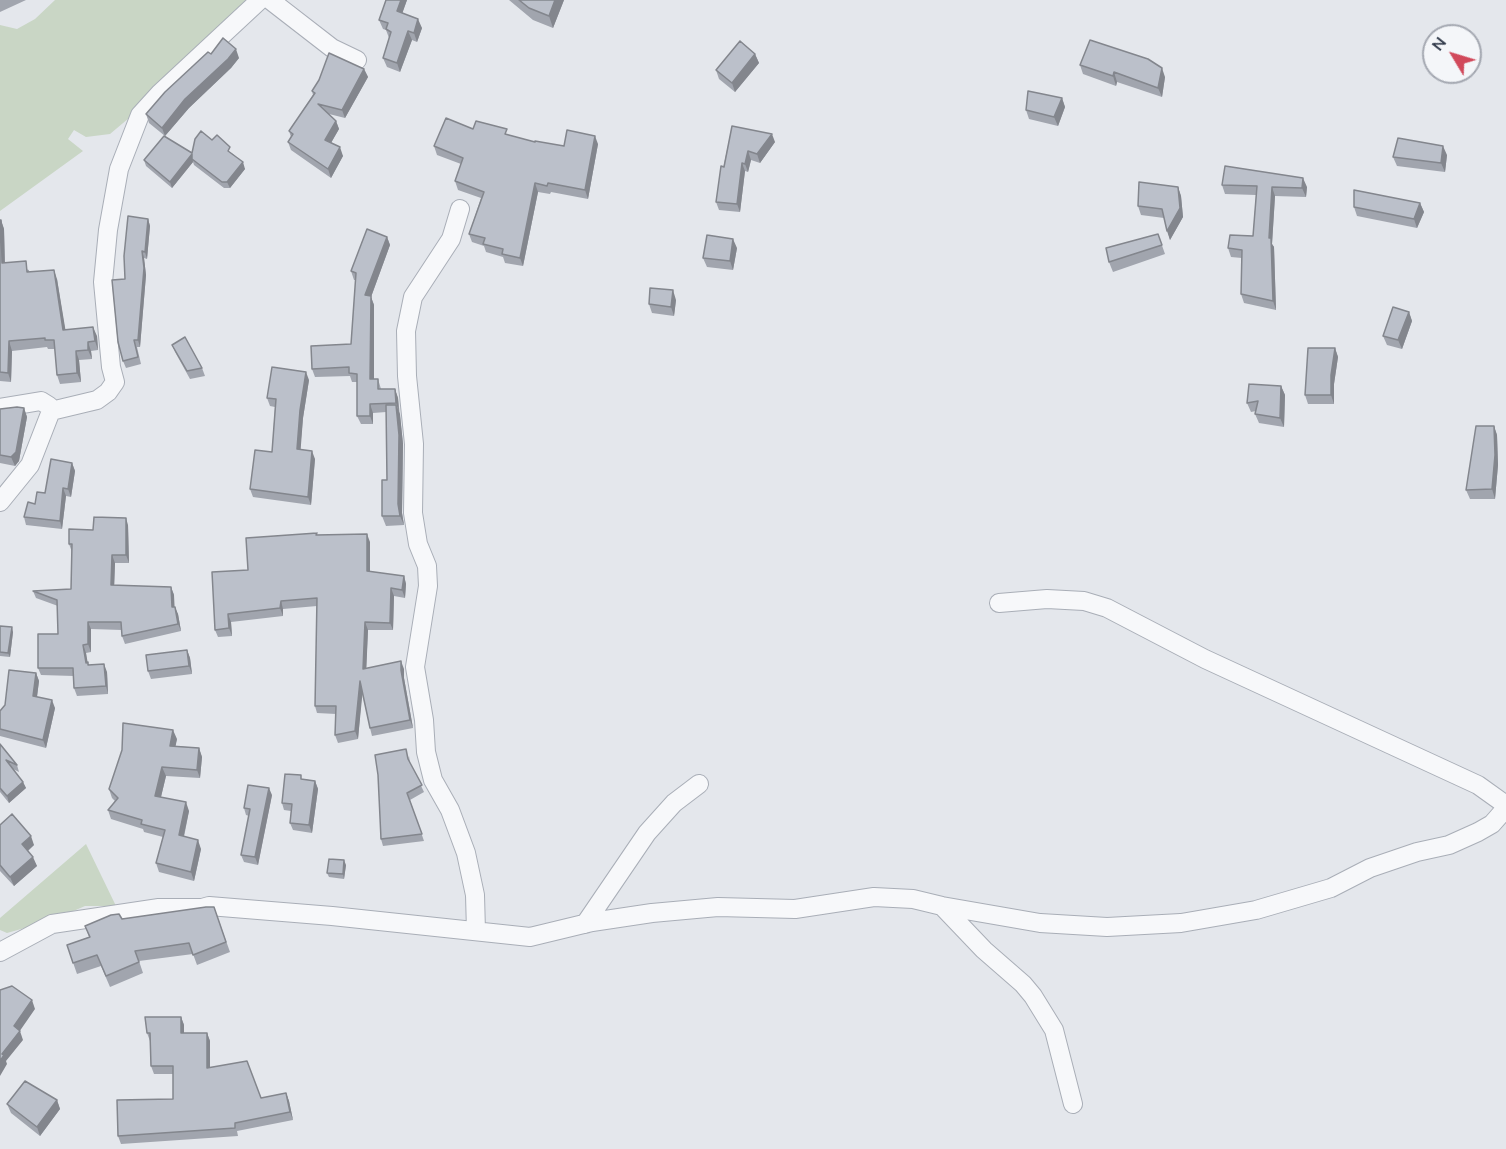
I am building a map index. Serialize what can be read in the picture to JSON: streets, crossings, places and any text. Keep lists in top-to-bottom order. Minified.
{"north":"top left"}
